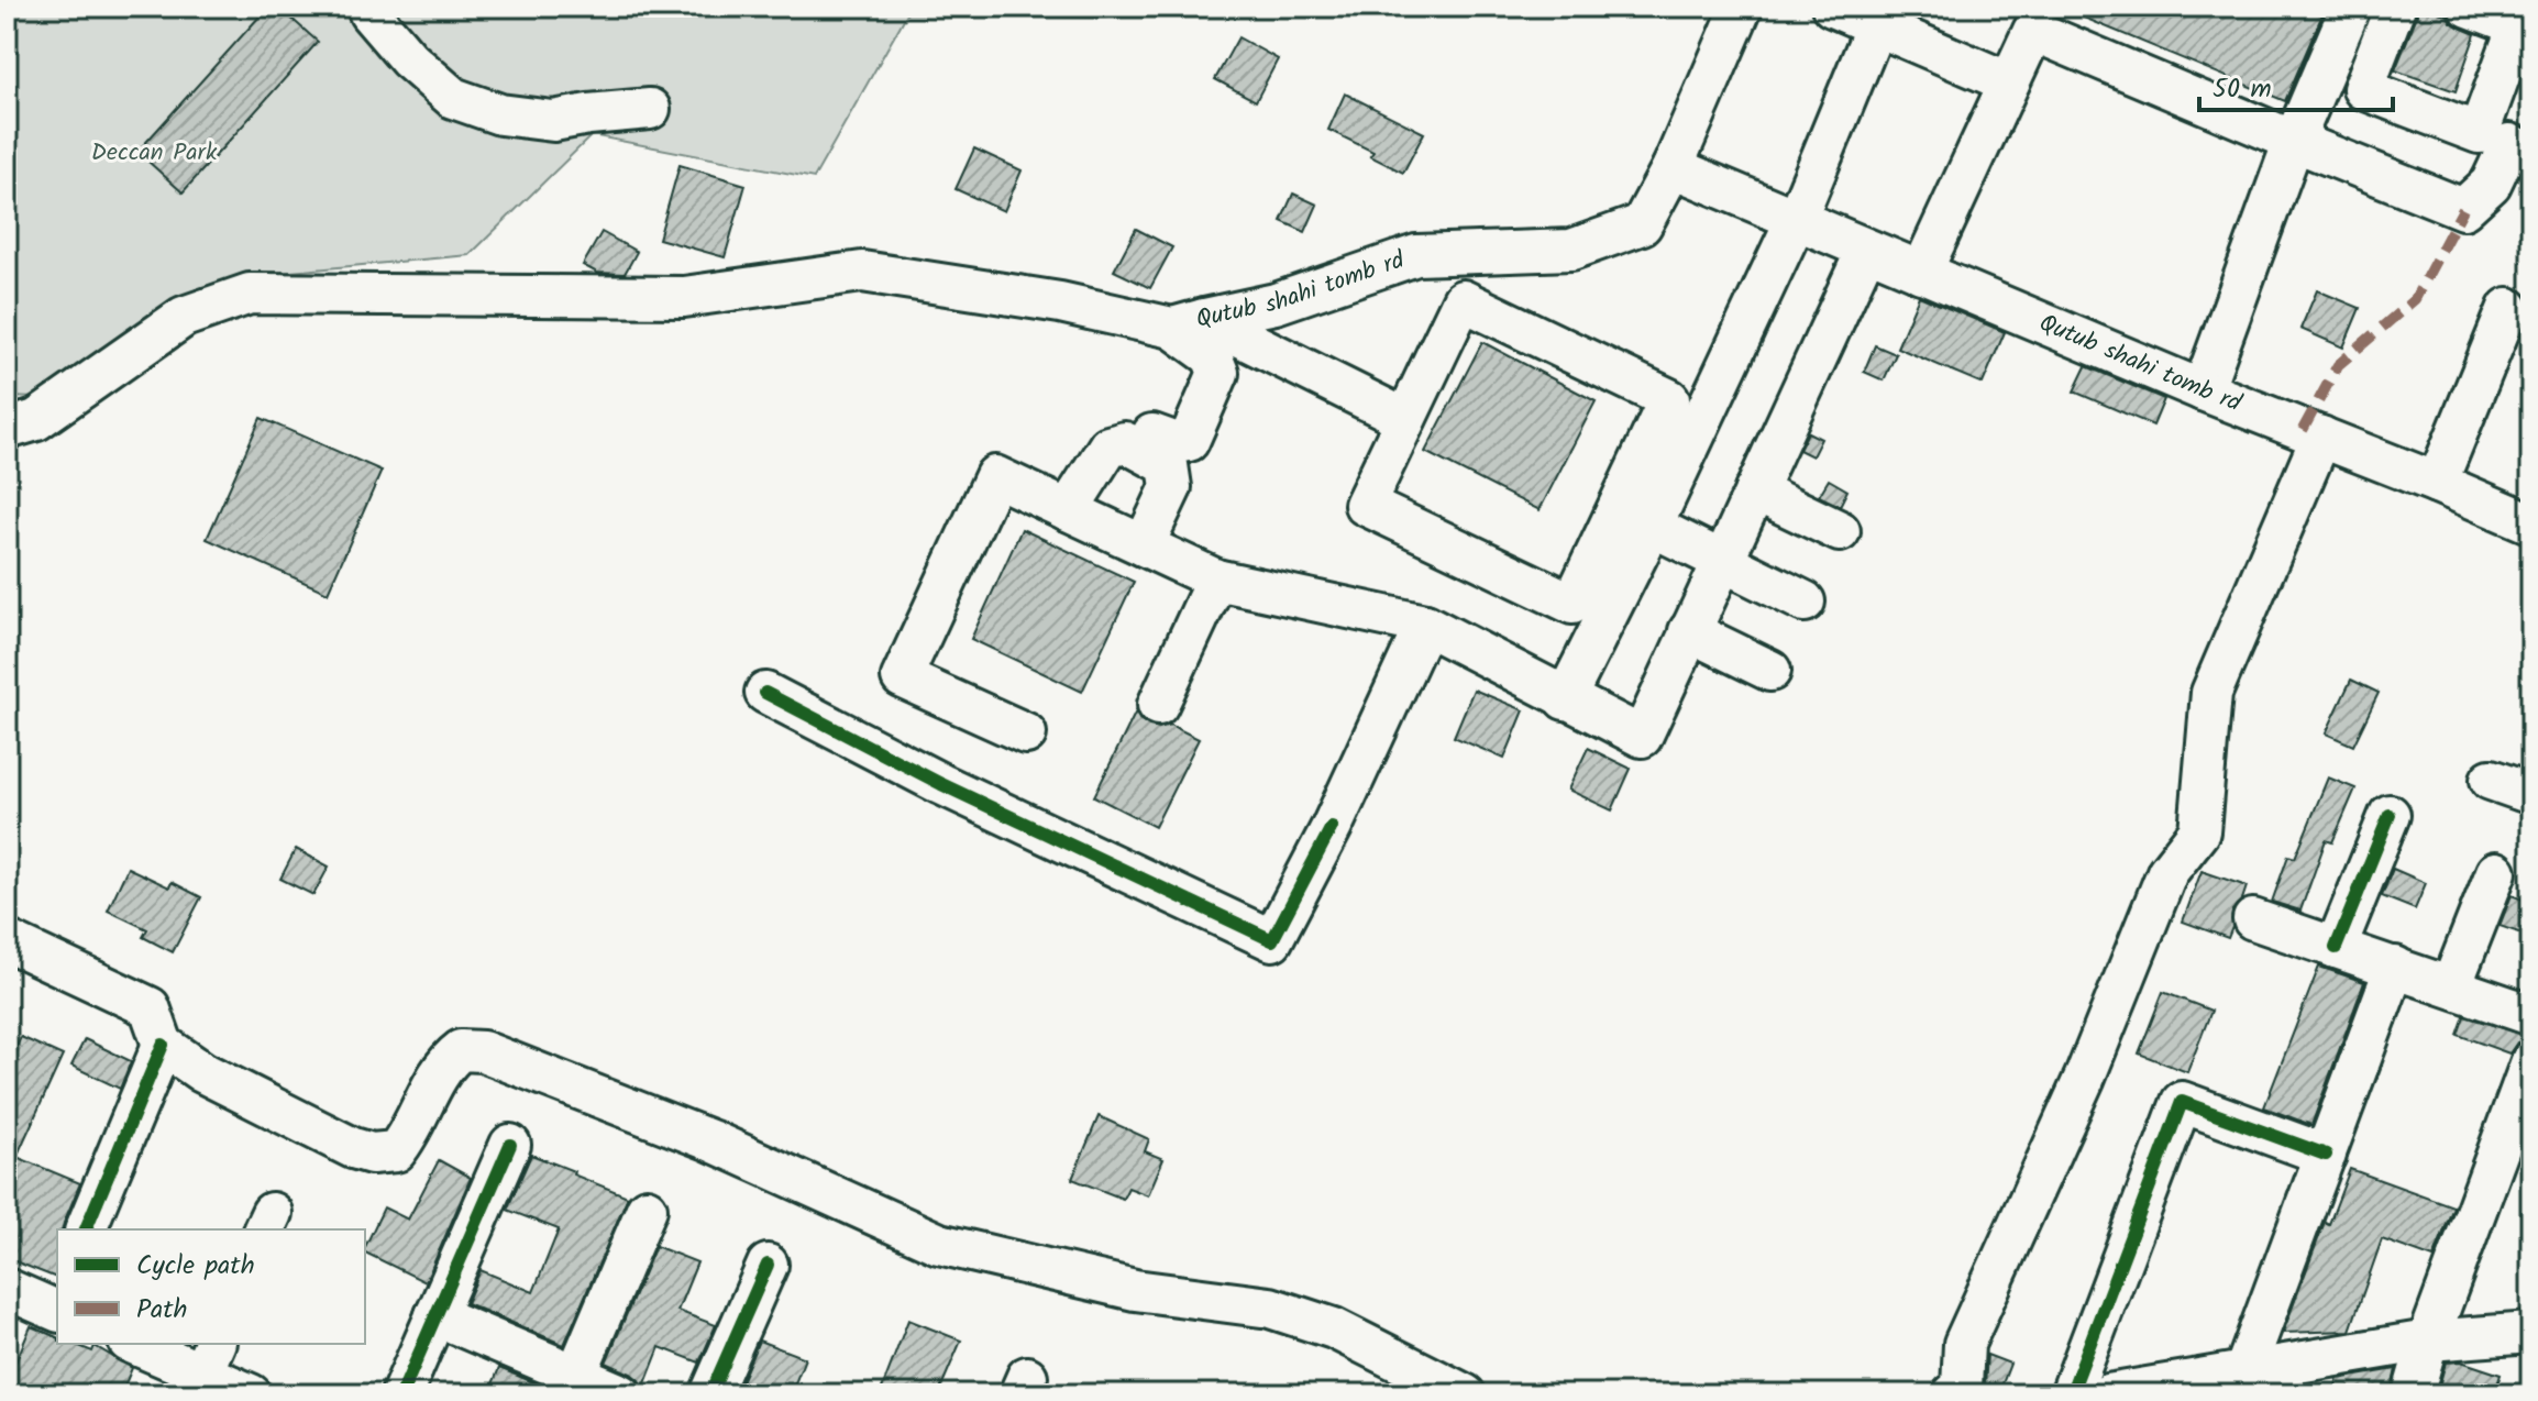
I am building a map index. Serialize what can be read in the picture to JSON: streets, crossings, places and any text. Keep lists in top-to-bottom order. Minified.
{"streets":{"street":["Qutub shahi tomb rd"]},"parks":["Deccan Park"],"legend":["Cycle path","Path"],"scale_bar":"50 m"}
